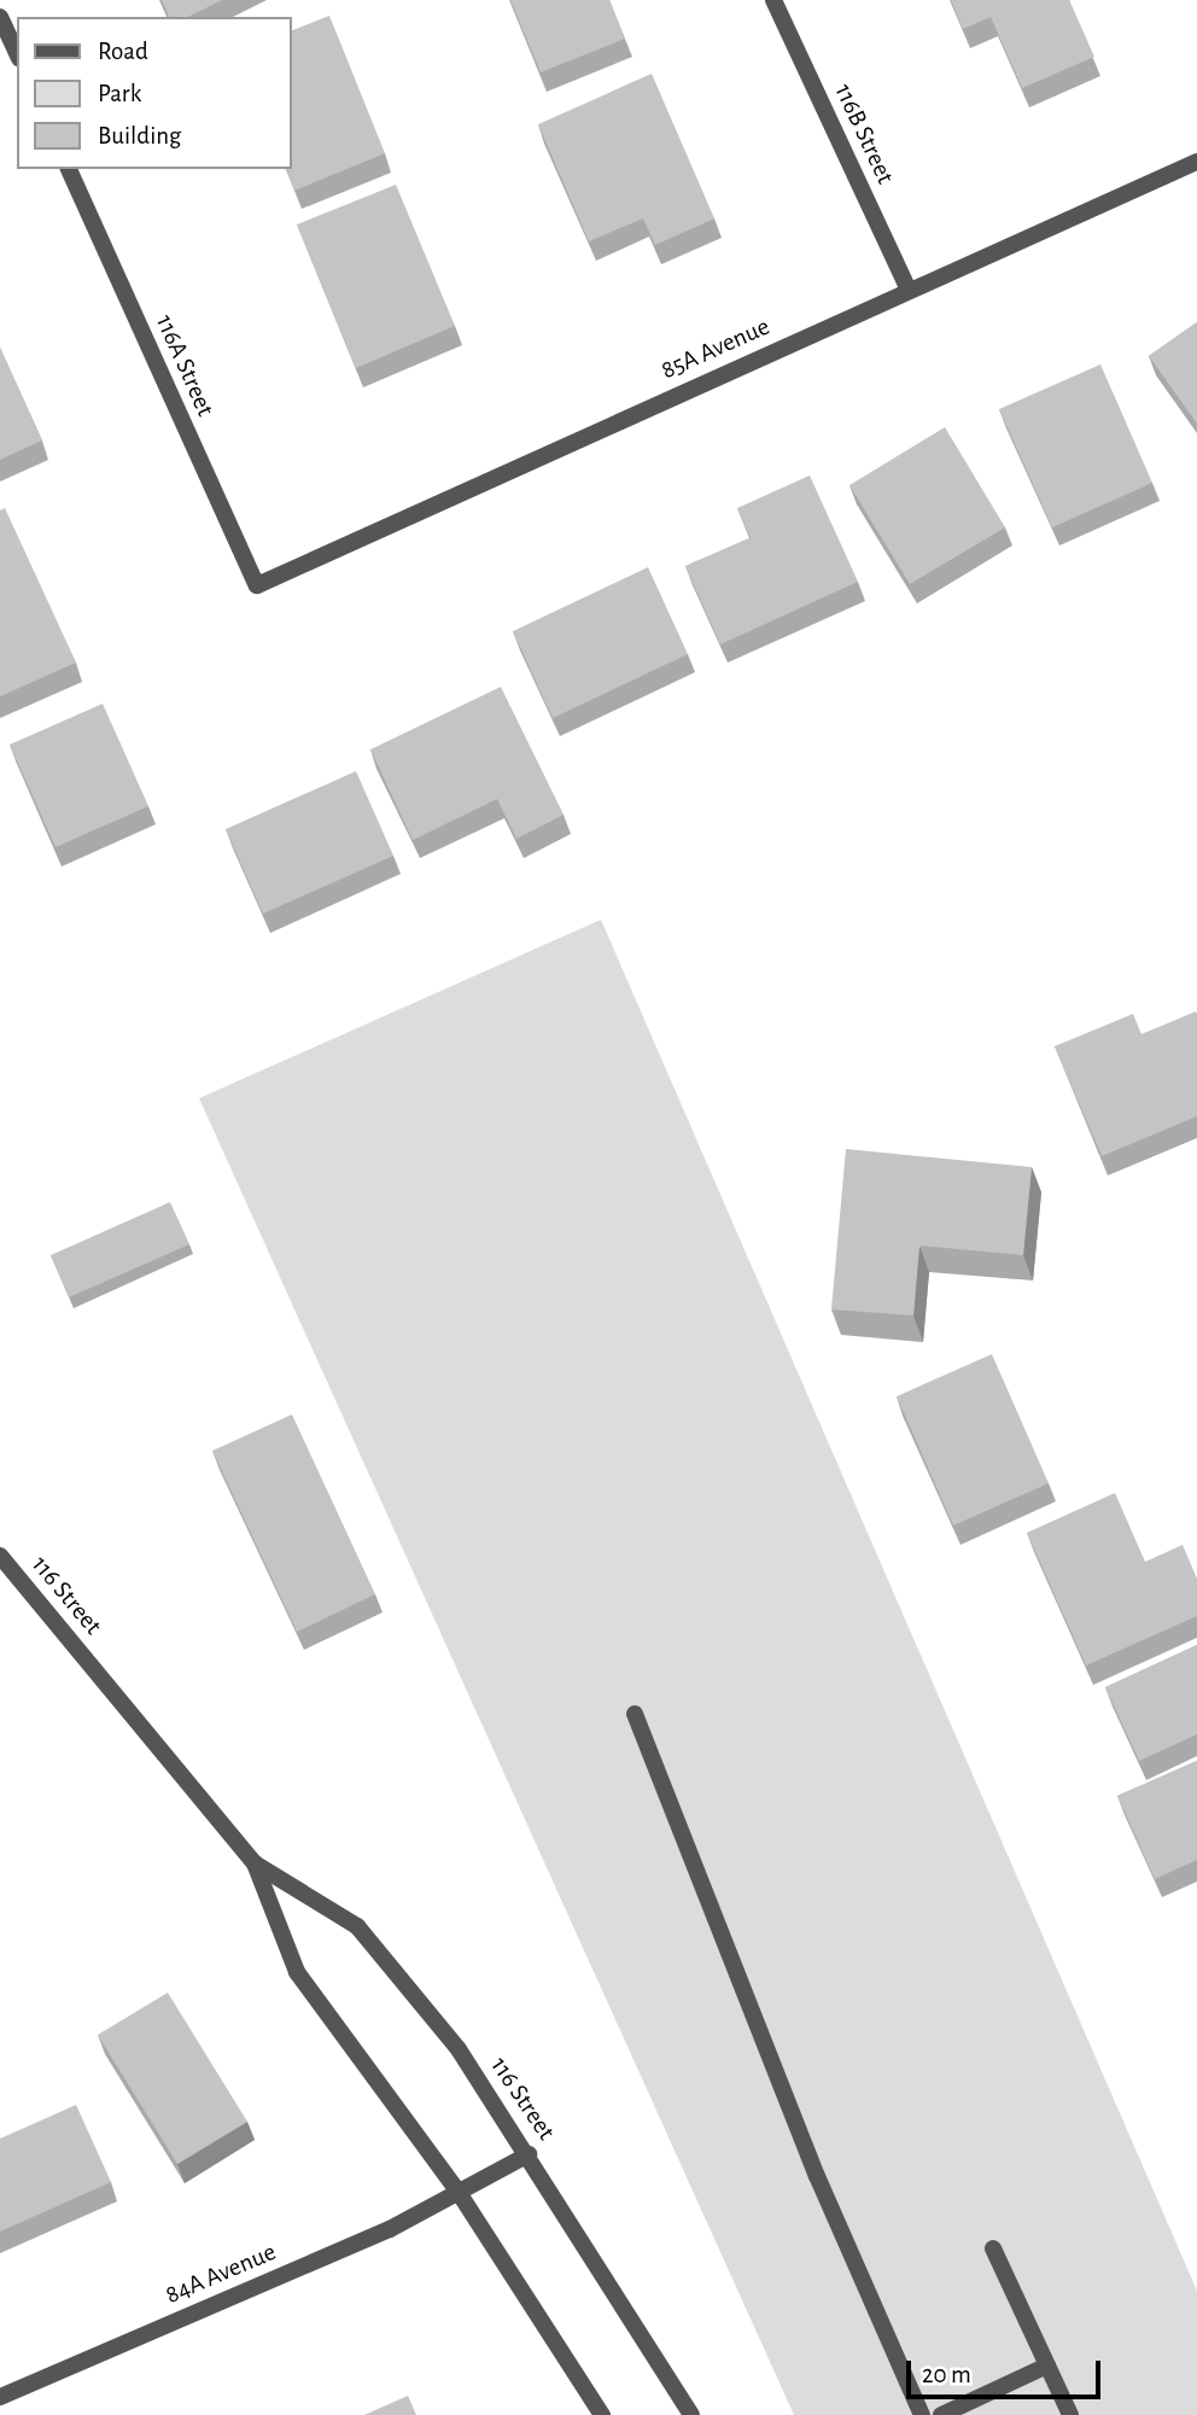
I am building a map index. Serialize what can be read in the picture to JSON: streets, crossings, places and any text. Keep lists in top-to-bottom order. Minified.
{"streets":{"street":["116B Street","85A Avenue","116A Street","116 Street","84A Avenue"]},"crossings":[["116B Street","85A Avenue"],["85A Avenue","116A Street"],["116 Street","84A Avenue"]],"legend":["Road","Park","Building"],"scale_bar":"20 m"}
